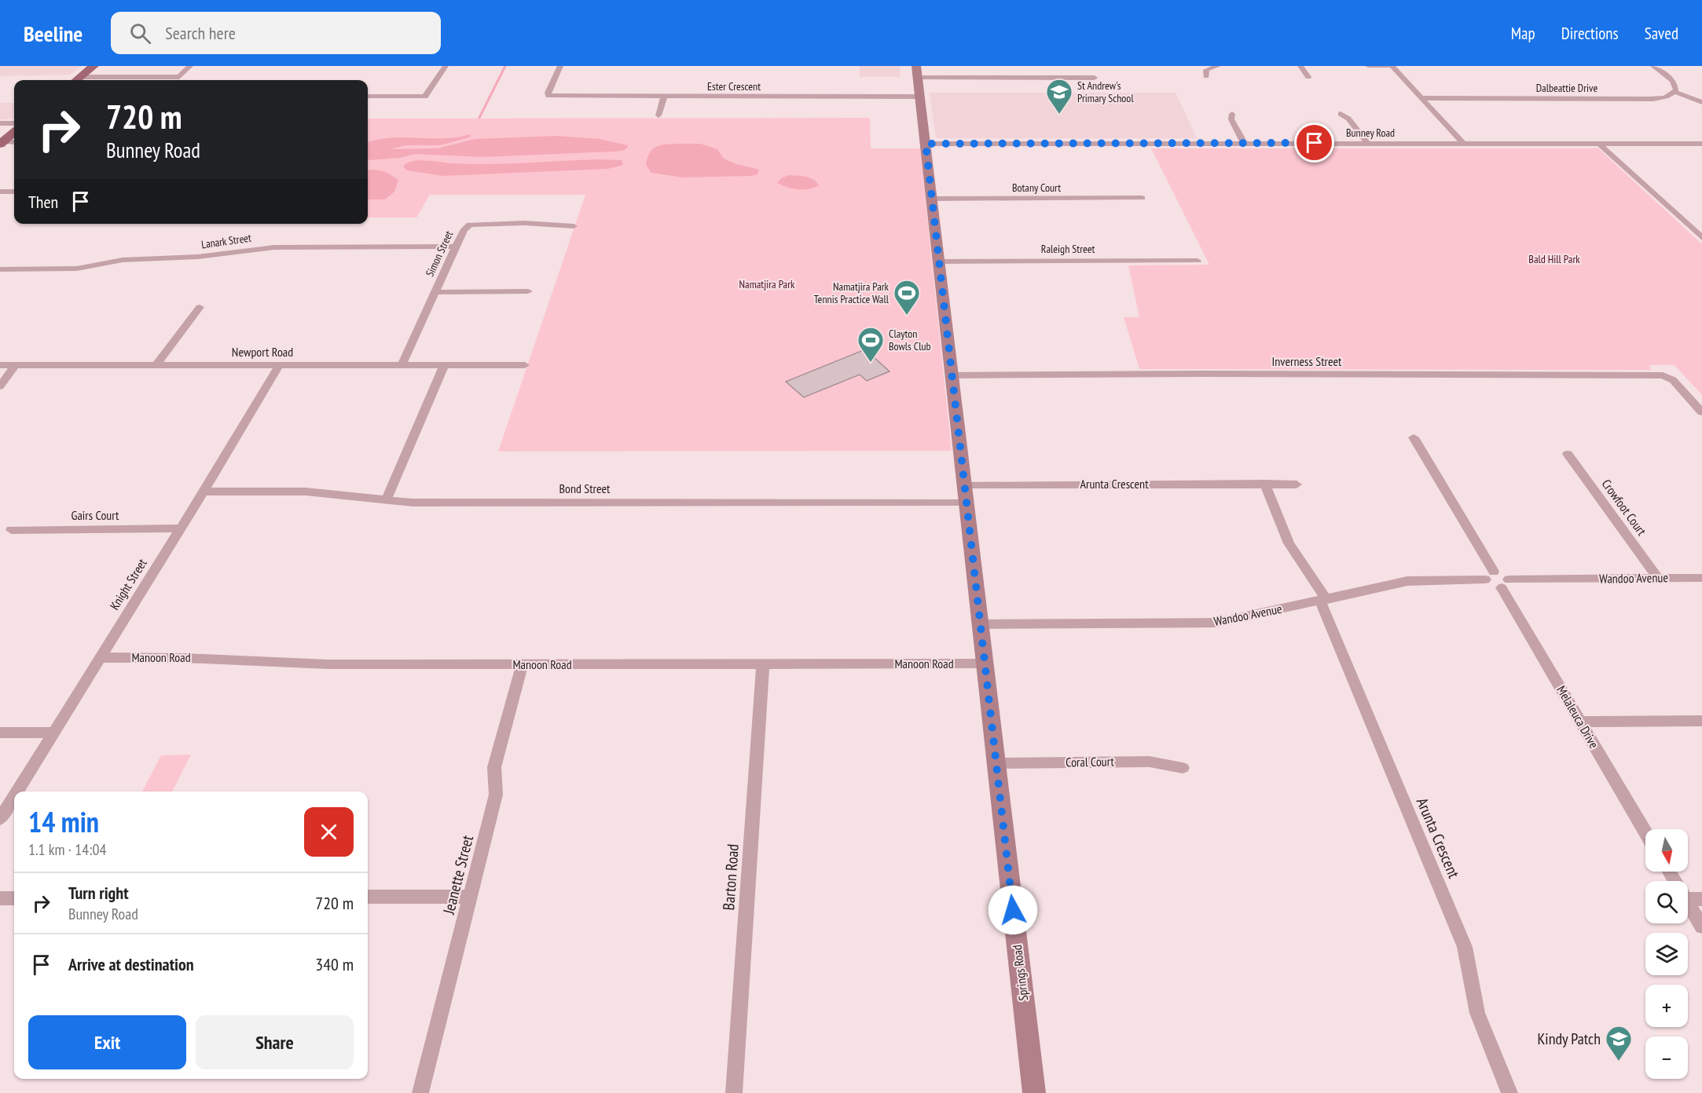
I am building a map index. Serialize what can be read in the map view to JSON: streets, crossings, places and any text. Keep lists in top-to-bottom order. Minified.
{"streets":{"main road":["Springs Road"],"street":["Ester Crescent","Dalbeattie Drive","Bunney Road","Botany Court","Lanark Street","Raleigh Street","Simon Street","Newport Road","Inverness Street","Arunta Crescent","Bond Street","Crowfoot Court","Gairs Court","Wandoo Avenue","Knight Street","Manoon Road","Melaleuca Drive","Coral Court","Jeanette Street","Barton Road"]},"crossings":[["Ester Crescent","Springs Road"],["Bunney Road","Springs Road"],["Botany Court","Springs Road"],["Lanark Street","Simon Street"],["Raleigh Street","Springs Road"],["Simon Street","Newport Road"],["Newport Road","Knight Street"],["Inverness Street","Springs Road"],["Arunta Crescent","Wandoo Avenue"],["Arunta Crescent","Springs Road"],["Bond Street","Knight Street"],["Bond Street","Springs Road"],["Crowfoot Court","Wandoo Avenue"],["Gairs Court","Knight Street"],["Wandoo Avenue","Melaleuca Drive"],["Wandoo Avenue","Springs Road"],["Knight Street","Manoon Road"],["Manoon Road","Jeanette Street"],["Manoon Road","Barton Road"],["Manoon Road","Springs Road"],["Coral Court","Springs Road"]],"parks":["Bald Hill Park","Namatjira Park"],"places":{"school or university":["St Andrew's Primary School","Kindy Patch"],"sports":["Namatjira Park Tennis Practice Wall","Clayton Bowls Club"]},"north":"bottom","page":{"header":"Beeline","search":"Search here","nav":["Map","Directions","Saved"],"turn":["720 m","Bunney Road"],"then":"Then","heading":["14 min","1.1 km · 14:04"],"map_buttons":["+","−"],"list":[{"name":"Turn right","note":"Bunney Road","value":"720 m"},{"name":"Arrive at destination","value":"340 m"}],"buttons":["Exit","Share"]}}
